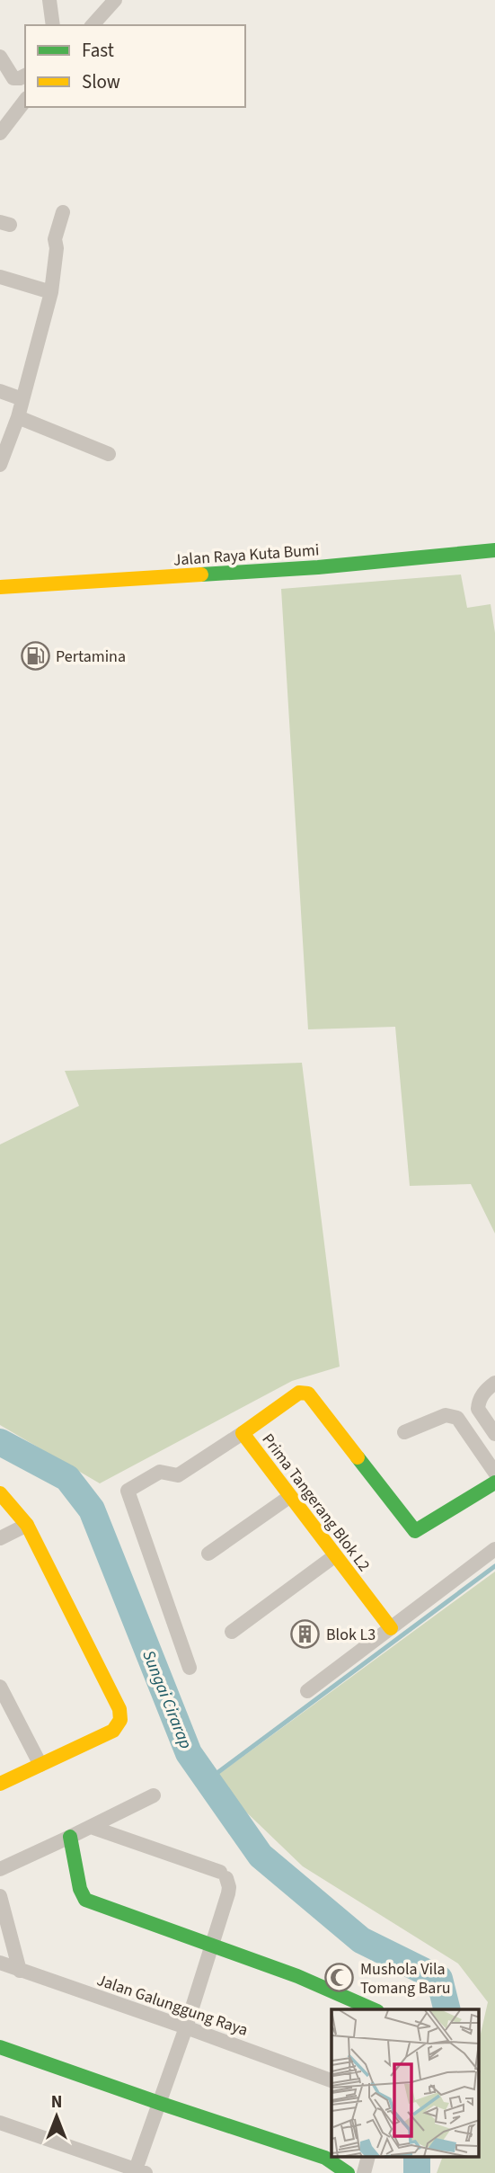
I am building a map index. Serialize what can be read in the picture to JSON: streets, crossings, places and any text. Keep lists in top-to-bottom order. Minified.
{"streets":{"street":["Jalan Raya Kuta Bumi","Prima Tangerang Blok L2","Jalan Galunggung Raya"]},"water":["Sungai Cirarap"],"places":{"fuel station":["Pertamina"],"building":["Blok L3"],"mosque":["Mushola Vila Tomang Baru"]},"legend":["Fast","Slow"],"north":"top"}
